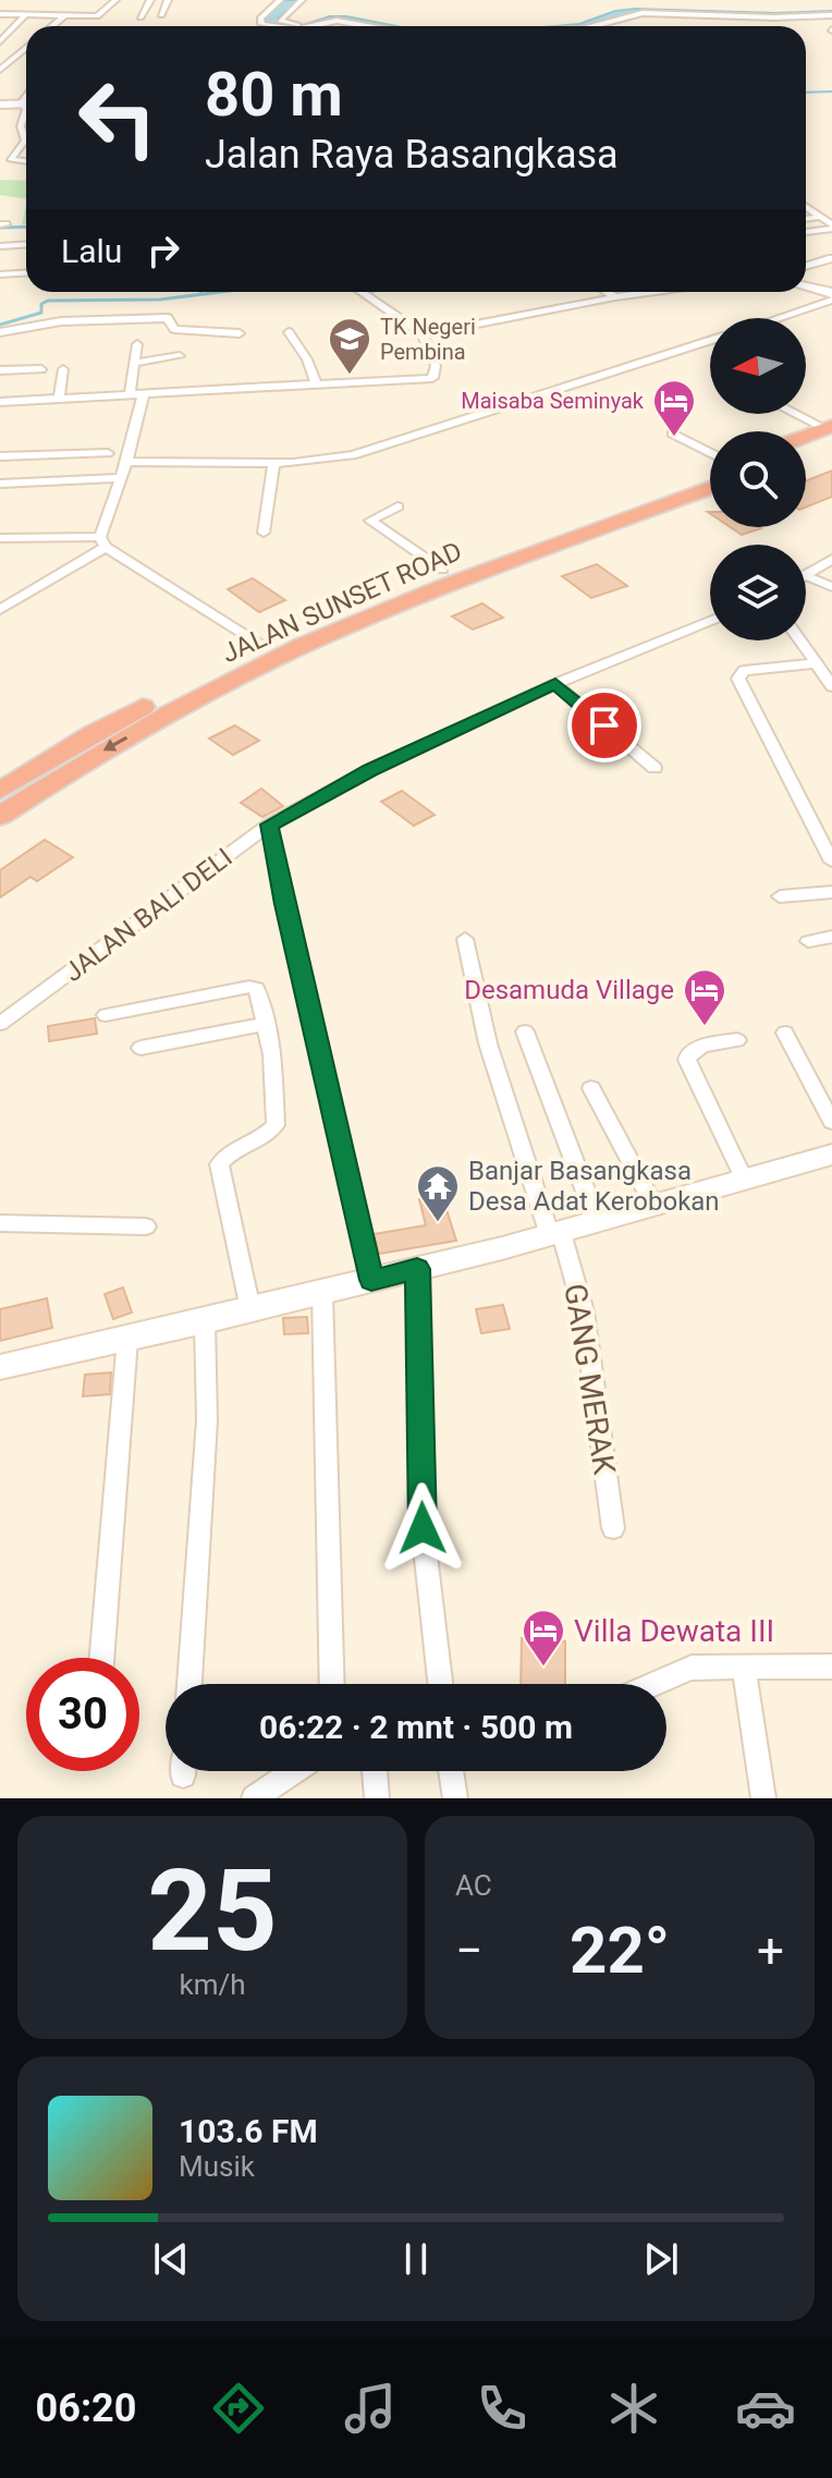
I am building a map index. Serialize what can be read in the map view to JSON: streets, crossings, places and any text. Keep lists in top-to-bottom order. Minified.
{"streets":{"highway":["JALAN SUNSET ROAD"],"street":["JALAN BALI DELI","GANG MERAK"]},"places":{"school or university":["TK Negeri Pembina"],"hotel":["Maisaba Seminyak","Desamuda Village","Villa Dewata III"],"temple":["Banjar Basangkasa Desa Adat Kerobokan"]},"north":"left","page":{"turn":["80 m","Jalan Raya Basangkasa"],"then":"Lalu","limit":"30","trip":"06:22 · 2 mnt · 500 m","tile":[["25","km/h"],"AC"],"heat":["−","22°","+"],"song":["103.6 FM","Musik"],"tabs":"06:20"}}
